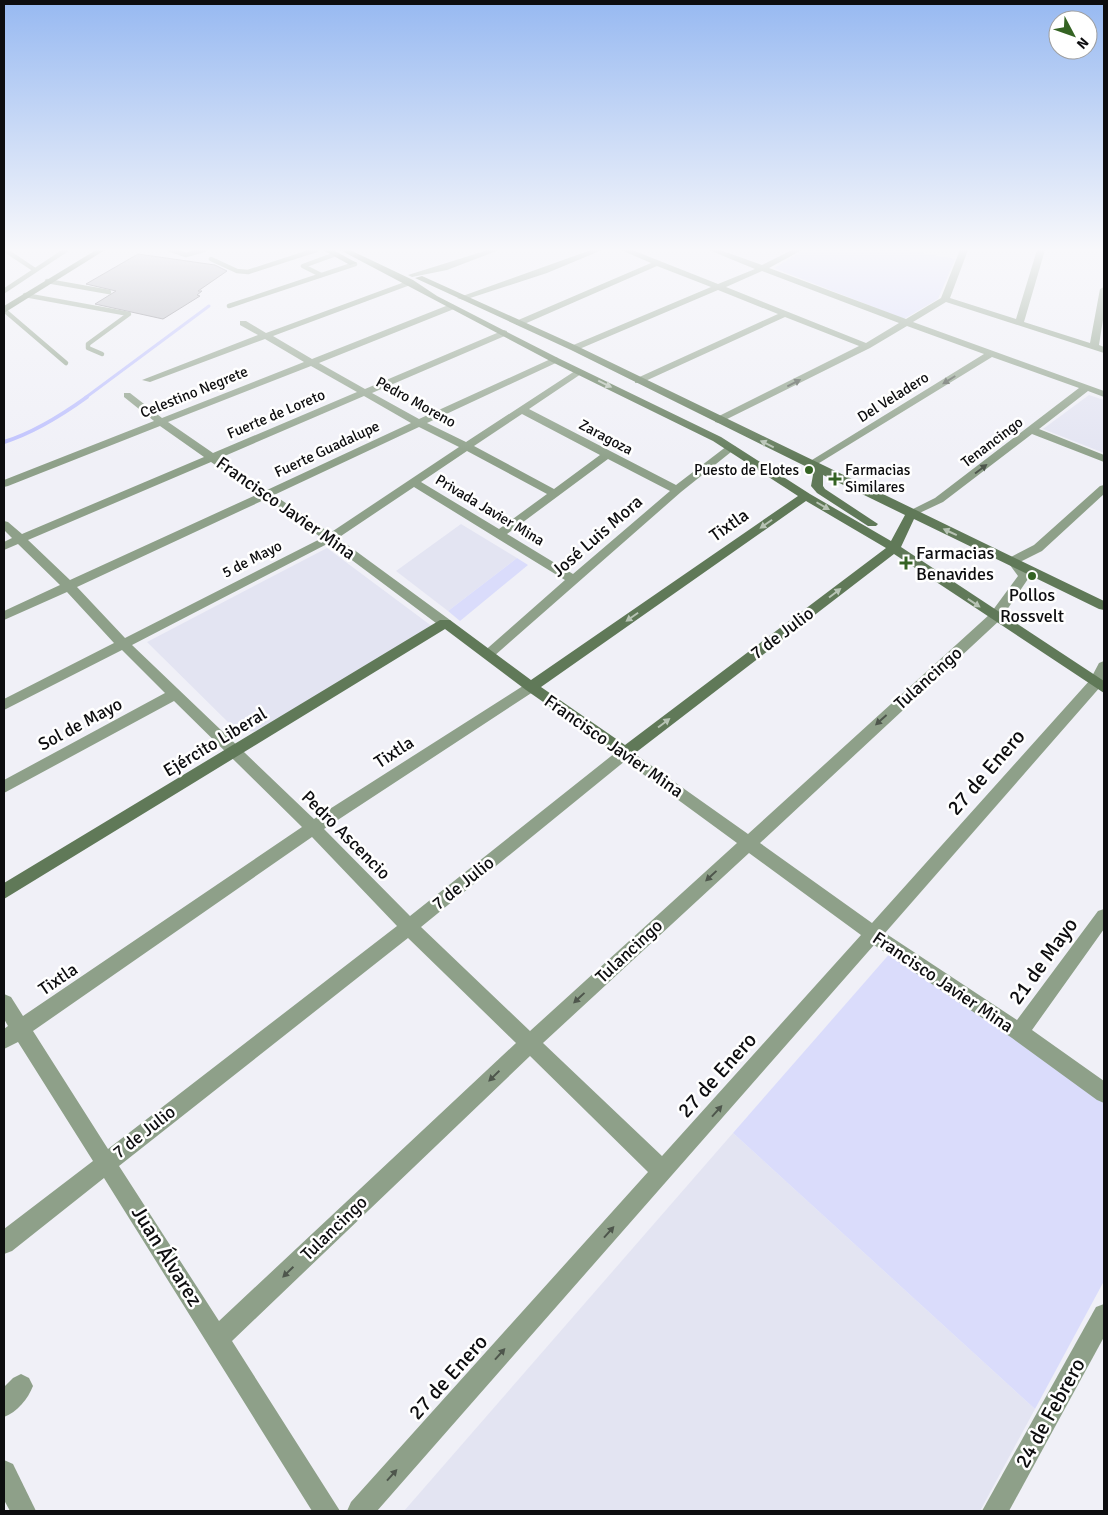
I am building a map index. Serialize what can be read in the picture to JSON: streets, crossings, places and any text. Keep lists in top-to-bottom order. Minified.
{"streets":{"street":["Celestino Negrete","Del Veladero","Pedro Moreno","Fuerte de Loreto","Zaragoza","Tenancingo","Fuerte Guadalupe","Francisco Javier Mina","Privada Javier Mina","Tixtla","José Luis Mora","5 de Mayo","7 de Julio","Tulancingo","Sol de Mayo","Ejército Liberal","27 de Enero","Pedro Ascencio","21 de Mayo","Juan Álvarez","24 de Febrero"]},"crossings":[["Celestino Negrete","Pedro Moreno"],["Celestino Negrete","Francisco Javier Mina"],["Pedro Moreno","Fuerte de Loreto"],["Pedro Moreno","Fuerte Guadalupe"],["Pedro Moreno","5 de Mayo"],["Fuerte de Loreto","Francisco Javier Mina"],["Fuerte de Loreto","Pedro Ascencio"],["Zaragoza","José Luis Mora"],["Zaragoza","5 de Mayo"],["Tenancingo","7 de Julio"],["Fuerte Guadalupe","Francisco Javier Mina"],["Fuerte Guadalupe","Pedro Ascencio"],["Francisco Javier Mina","Tixtla"],["Francisco Javier Mina","José Luis Mora"],["Francisco Javier Mina","5 de Mayo"],["Francisco Javier Mina","7 de Julio"],["Francisco Javier Mina","Tulancingo"],["Francisco Javier Mina","Ejército Liberal"],["Francisco Javier Mina","27 de Enero"],["Francisco Javier Mina","21 de Mayo"],["Privada Javier Mina","José Luis Mora"],["Privada Javier Mina","5 de Mayo"],["Tixtla","Pedro Ascencio"],["Tixtla","Juan Álvarez"],["5 de Mayo","Pedro Ascencio"],["7 de Julio","Pedro Ascencio"],["7 de Julio","Juan Álvarez"],["Tulancingo","Pedro Ascencio"],["Tulancingo","Juan Álvarez"],["Sol de Mayo","Pedro Ascencio"],["Ejército Liberal","Pedro Ascencio"],["27 de Enero","Pedro Ascencio"]],"one_way":["Tulancingo","27 de Enero"],"places":{"other":["Puesto de Elotes","Pollos Rossvelt"],"health":["Farmacias Similares","Farmacias Benavides"]},"north":"bottom right"}
